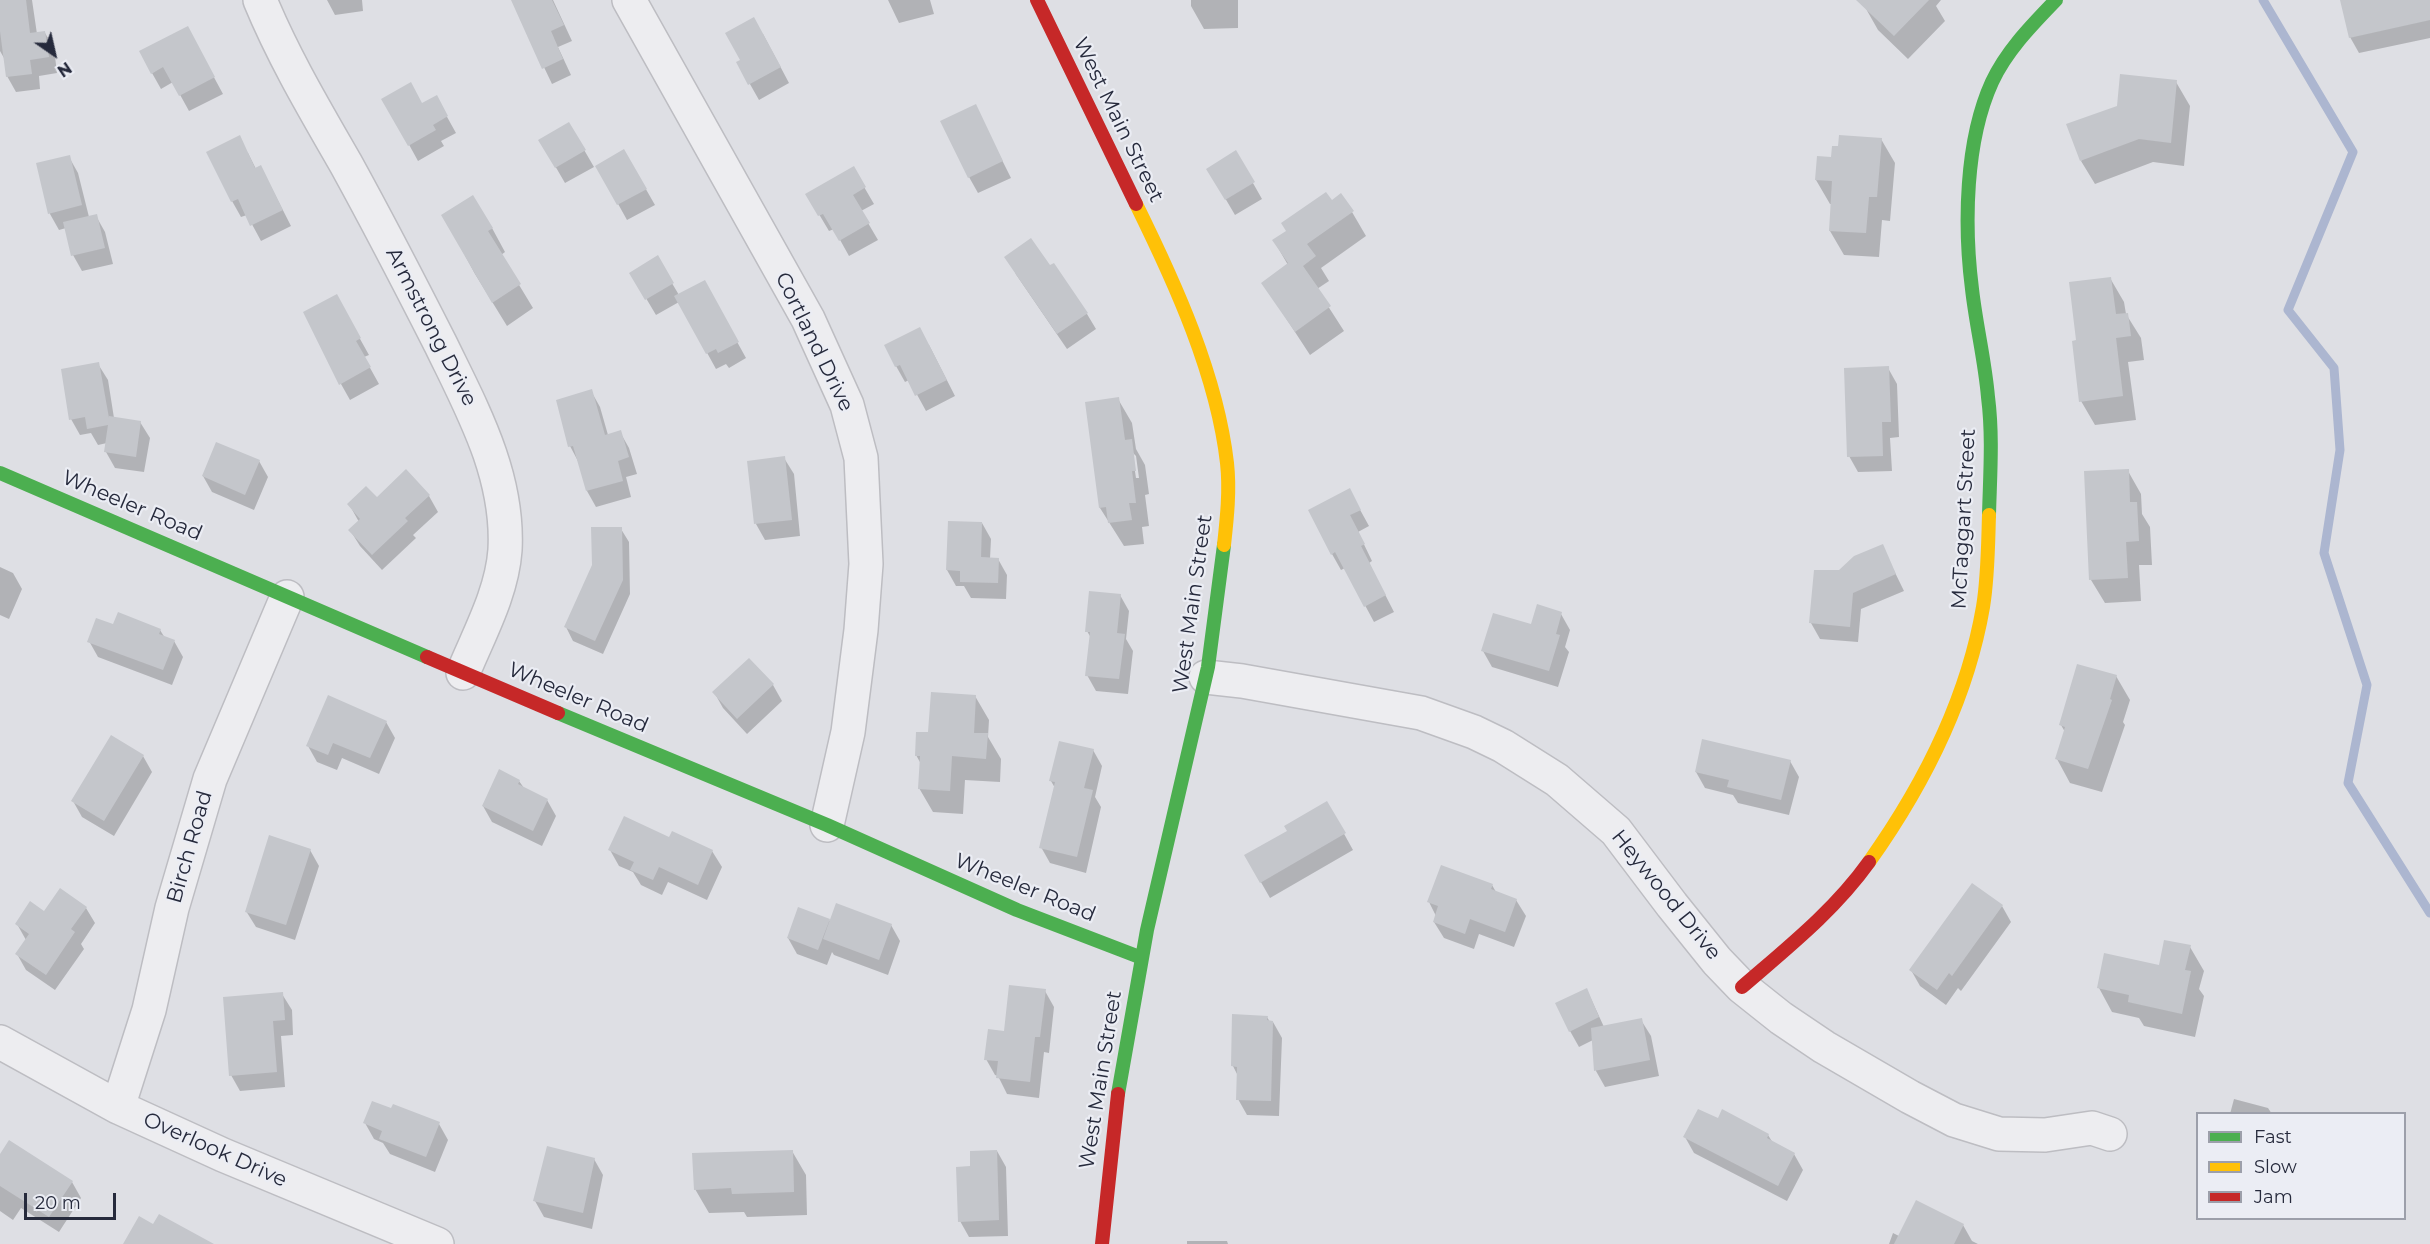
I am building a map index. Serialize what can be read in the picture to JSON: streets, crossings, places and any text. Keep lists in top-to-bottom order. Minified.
{"streets":{"street":["West Main Street","Armstrong Drive","Cortland Drive","Wheeler Road","McTaggart Street","Birch Road","Heywood Drive","Overlook Drive"]},"crossings":[["West Main Street","Wheeler Road"],["West Main Street","Heywood Drive"],["Armstrong Drive","Wheeler Road"],["Cortland Drive","Wheeler Road"],["Wheeler Road","Birch Road"],["McTaggart Street","Heywood Drive"],["Birch Road","Overlook Drive"]],"legend":["Fast","Slow","Jam"],"scale_bar":"20 m","north":"bottom right"}
